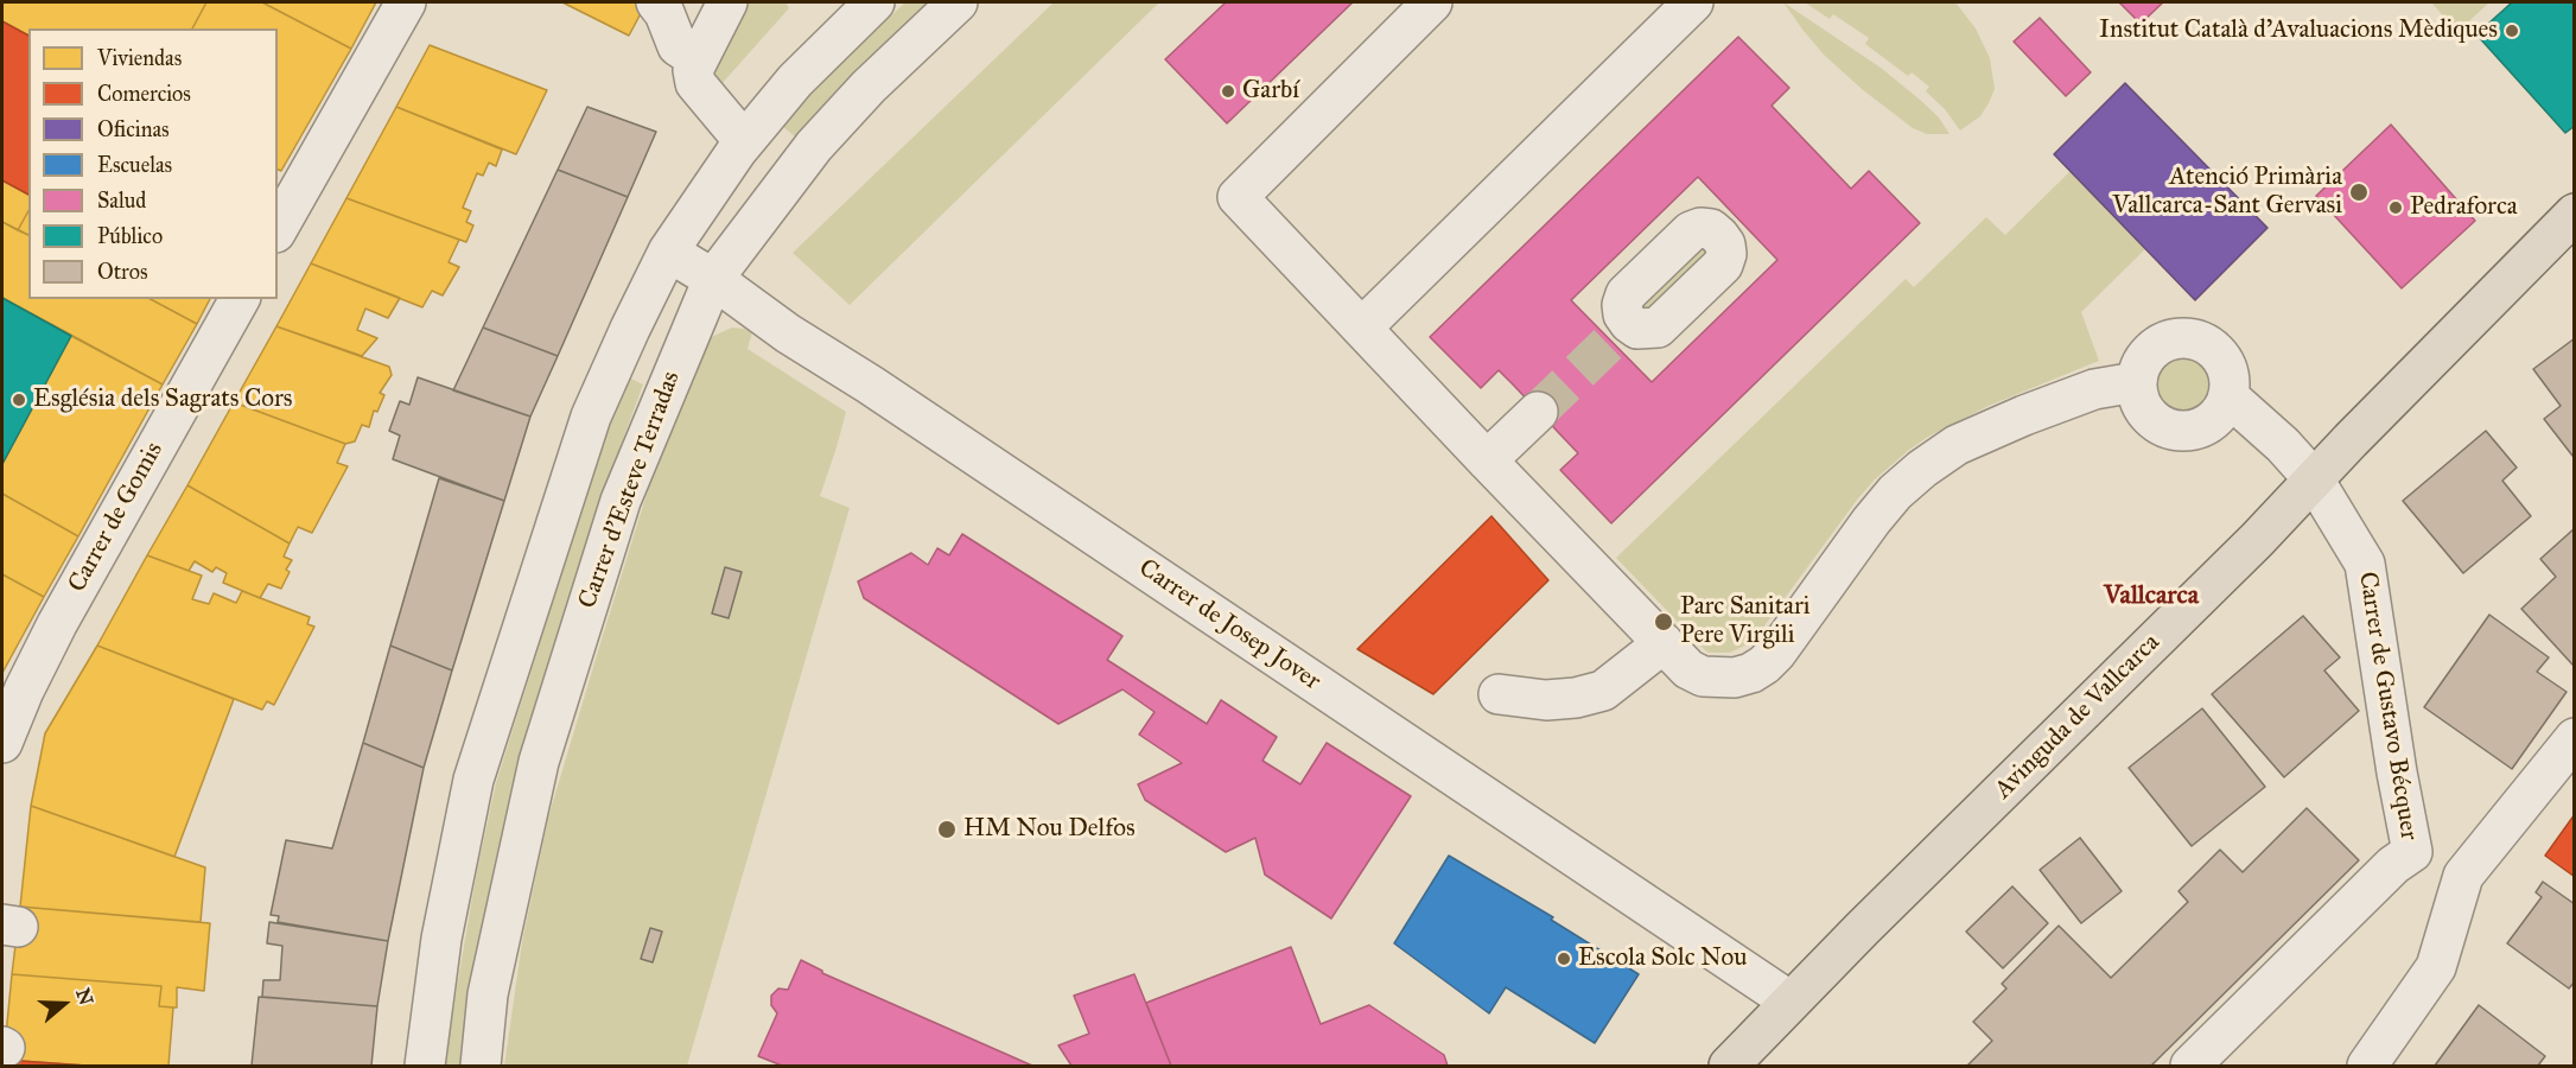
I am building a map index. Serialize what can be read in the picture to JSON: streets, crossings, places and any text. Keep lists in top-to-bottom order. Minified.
{"streets":{"main road":["Avinguda de Vallcarca"],"street":["Carrer d'Esteve Terradas","Carrer de Gomis","Carrer de Josep Jover","Carrer de Gustavo Bécquer"]},"crossings":[["Carrer d'Esteve Terradas","Carrer de Josep Jover"],["Carrer de Josep Jover","Avinguda de Vallcarca"],["Carrer de Gustavo Bécquer","Avinguda de Vallcarca"]],"districts":["Vallcarca"],"places":["Institut Català d'Avaluacions Mèdiques","Garbí","Atenció Primària Vallcarca-Sant Gervasi","Pedraforca","Església dels Sagrats Cors","Parc Sanitari Pere Virgili","HM Nou Delfos","Escola Solc Nou"],"legend":["Viviendas","Comercios","Oficinas","Escuelas","Salud","Público","Otros"],"north":"right"}
